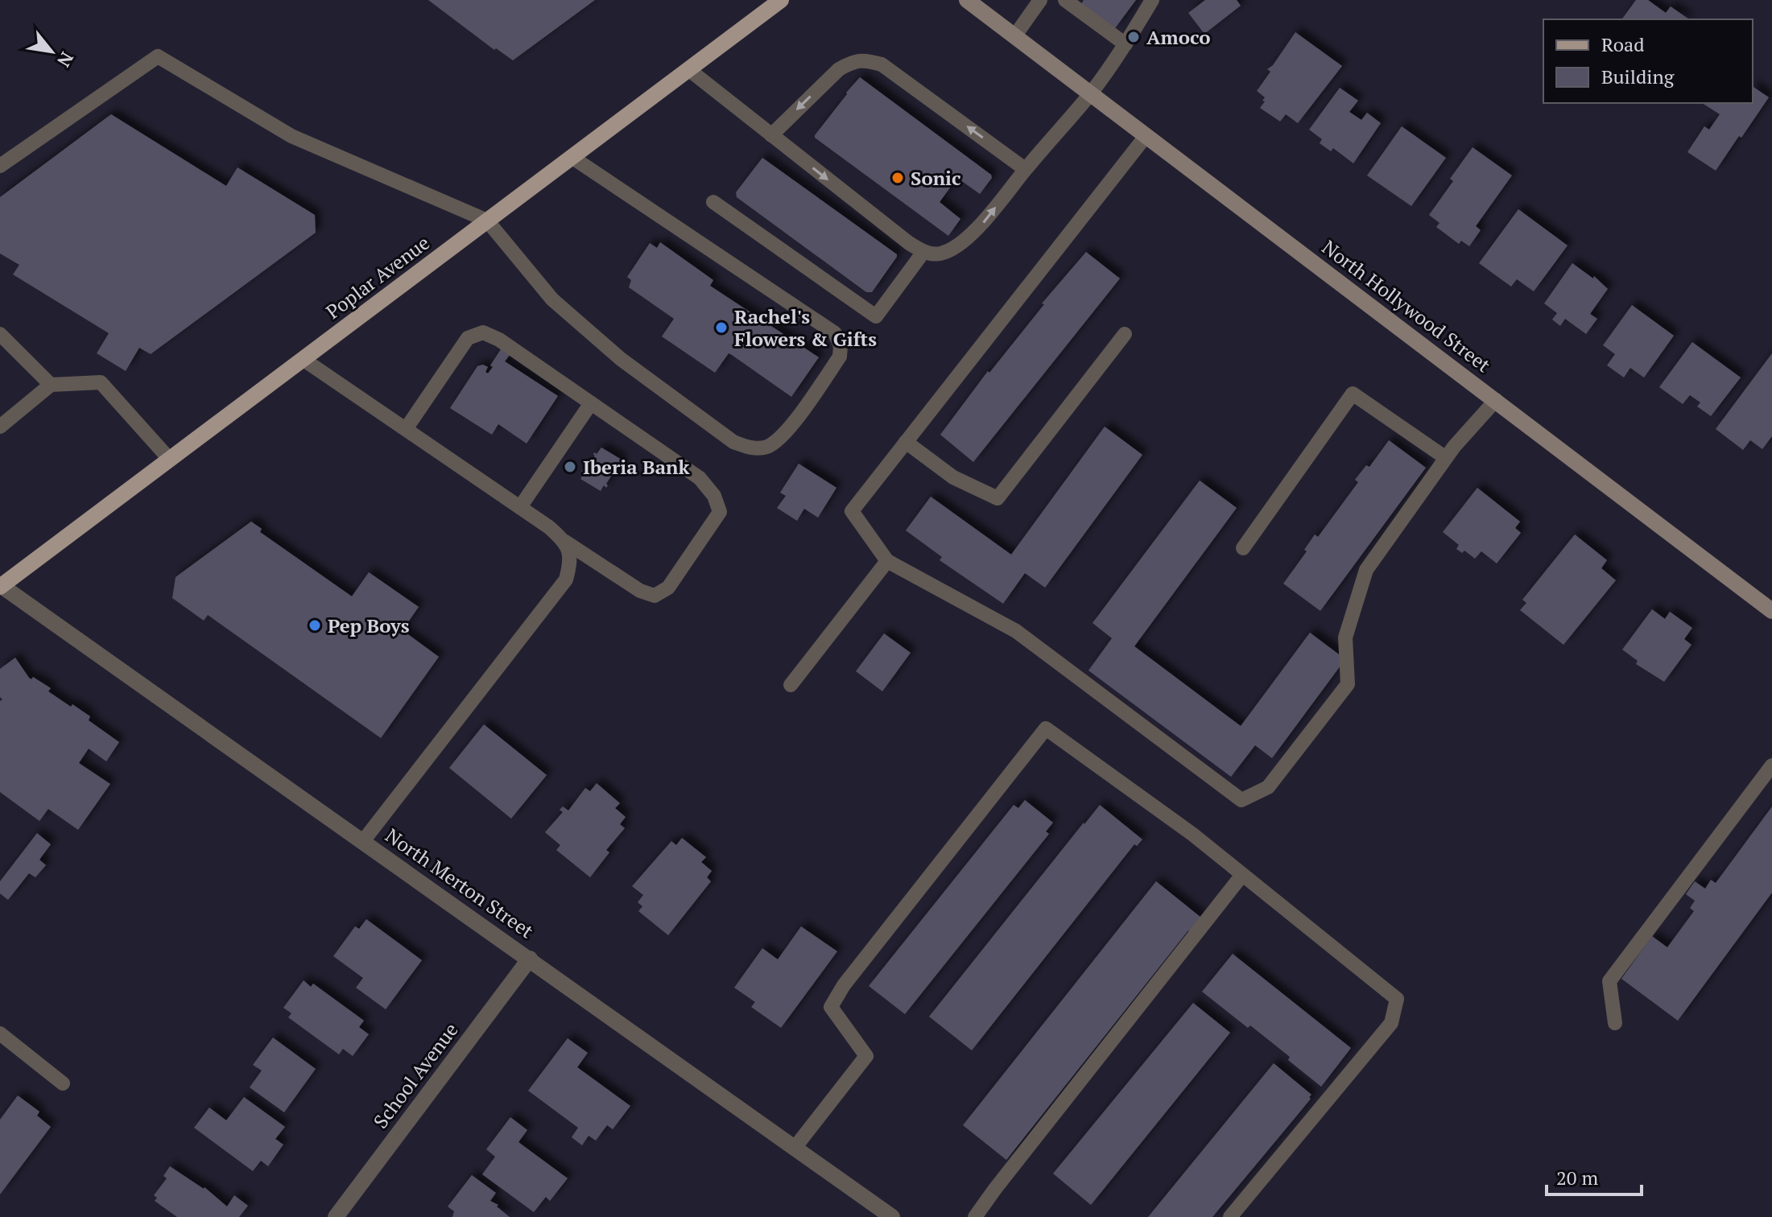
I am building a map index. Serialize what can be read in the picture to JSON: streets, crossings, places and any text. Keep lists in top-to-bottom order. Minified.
{"streets":{"main road":["Poplar Avenue","North Hollywood Street"],"street":["North Merton Street","School Avenue"]},"crossings":[["Poplar Avenue","North Merton Street"],["North Merton Street","School Avenue"]],"places":["Amoco","Sonic","Rachel's Flowers & Gifts","Iberia Bank","Pep Boys"],"legend":["Road","Building"],"scale_bar":"20 m","north":"bottom right"}
